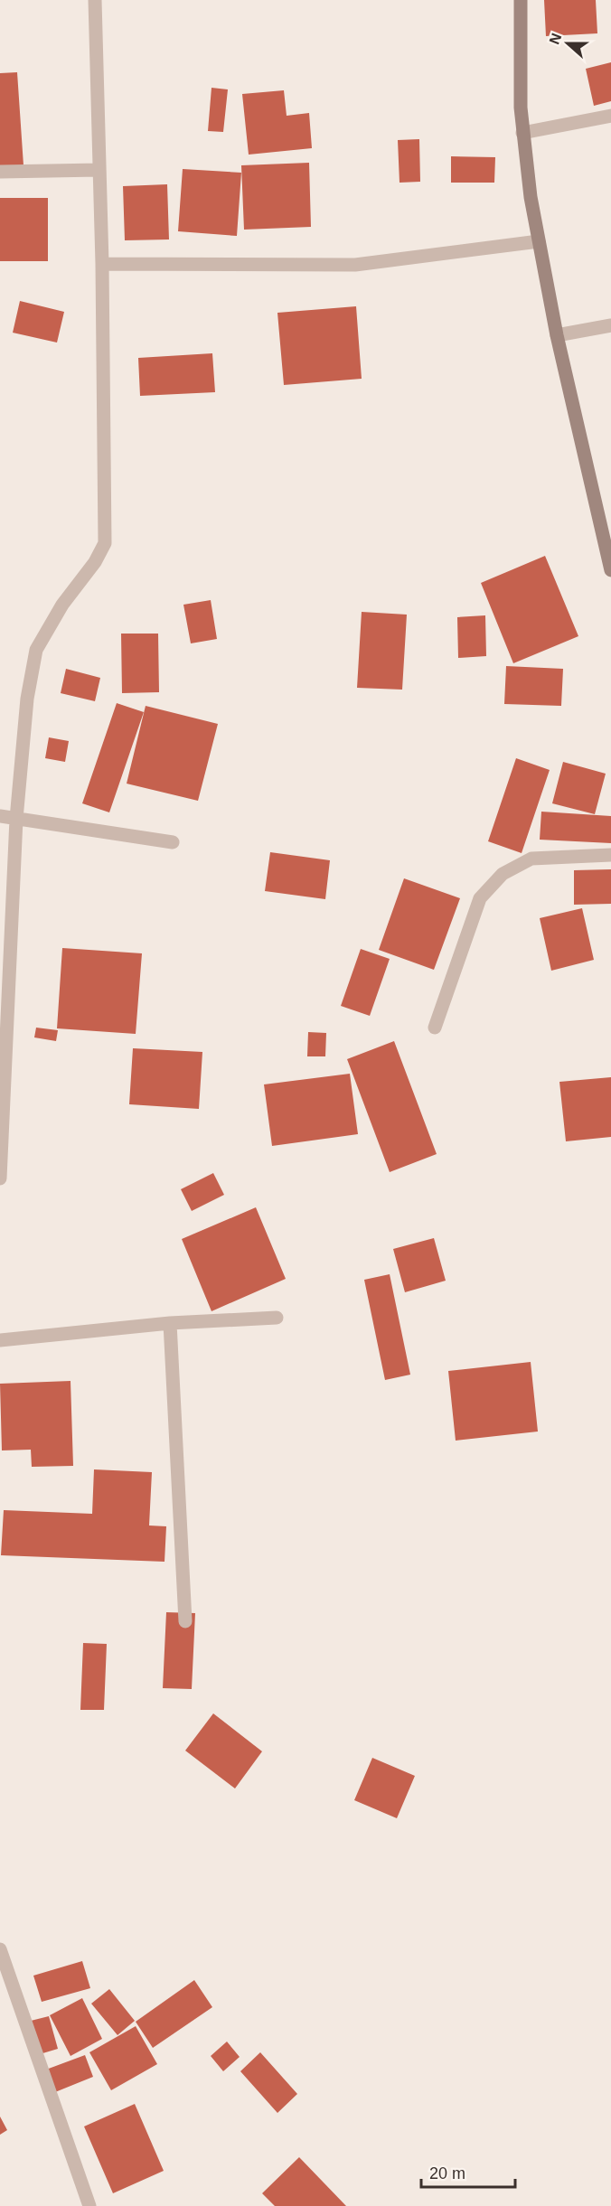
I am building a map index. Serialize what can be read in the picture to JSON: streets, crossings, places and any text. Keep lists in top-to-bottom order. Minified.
{"scale_bar":"20 m","north":"left"}
